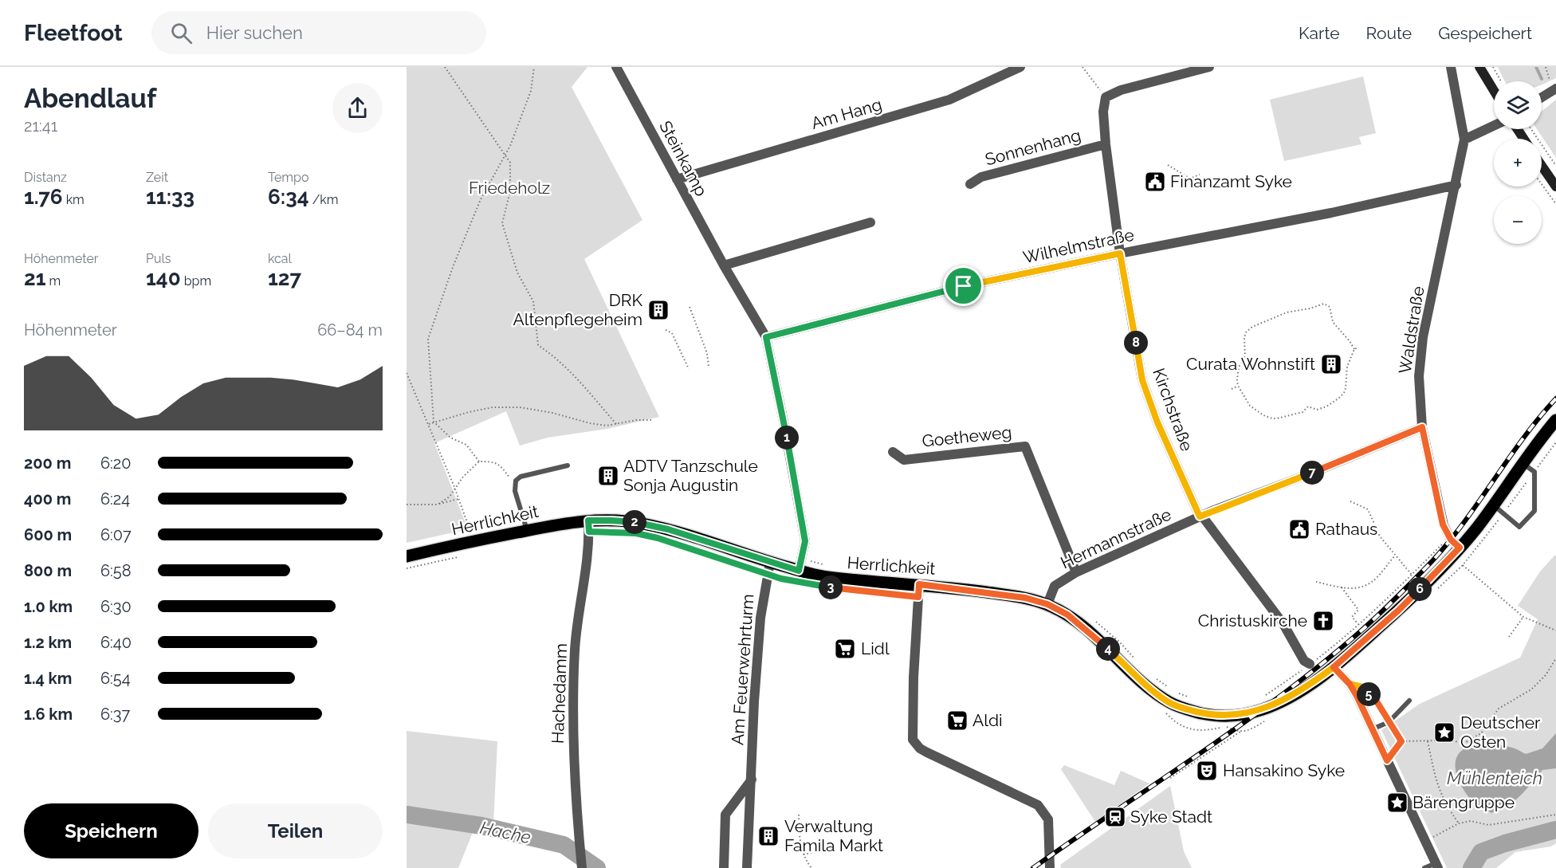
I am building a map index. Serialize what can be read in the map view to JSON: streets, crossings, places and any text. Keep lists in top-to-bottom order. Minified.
{"streets":{"main road":["Herrlichkeit"],"street":["Am Hang","Sonnenhang","Steinkamp","Wilhelmstraße","Waldstraße","Kirchstraße","Goetheweg","Hermannstraße","Am Feuerwehrturm","Hachedamm"]},"crossings":[["Am Hang","Steinkamp"],["Sonnenhang","Kirchstraße"],["Steinkamp","Wilhelmstraße"],["Steinkamp","Herrlichkeit"],["Wilhelmstraße","Waldstraße"],["Wilhelmstraße","Kirchstraße"],["Waldstraße","Herrlichkeit"],["Waldstraße","Hermannstraße"],["Kirchstraße","Hermannstraße"],["Goetheweg","Hermannstraße"],["Herrlichkeit","Hermannstraße"],["Herrlichkeit","Am Feuerwehrturm"],["Herrlichkeit","Hachedamm"]],"water":["Mühlenteich","Hache"],"parks":["Friedeholz"],"places":{"public building":["Finanzamt Syke","Rathaus"],"building":["DRK Altenpflegeheim","Curata Wohnstift","ADTV Tanzschule Sonja Augustin","Verwaltung Famila Markt"],"church":["Christuskirche"],"supermarket":["Lidl","Aldi"],"place":["Deutscher Osten","Bärengruppe"],"theatre":["Hansakino Syke"],"station":["Syke Stadt"]},"page":{"header":"Fleetfoot","search":"Hier suchen","nav":["Karte","Route","Gespeichert"],"heading":["Abendlauf","21:41"],"map_buttons":["+","−"],"stats":[["Distanz","1.76 km"],["Zeit","11:33"],["Tempo","6:34 /km"],["Höhenmeter","21 m"],["Puls","140 bpm"],["kcal","127"]],"chart":["Höhenmeter","66–84 m"],"pins":["8","1","7","2","3","6","4","5"],"list":[{"name":"200 m","note":"6:20"},{"name":"400 m","note":"6:24"},{"name":"600 m","note":"6:07"},{"name":"800 m","note":"6:58"},{"name":"1.0 km","note":"6:30"},{"name":"1.2 km","note":"6:40"},{"name":"1.4 km","note":"6:54"},{"name":"1.6 km","note":"6:37"}],"buttons":["Speichern","Teilen"]}}
